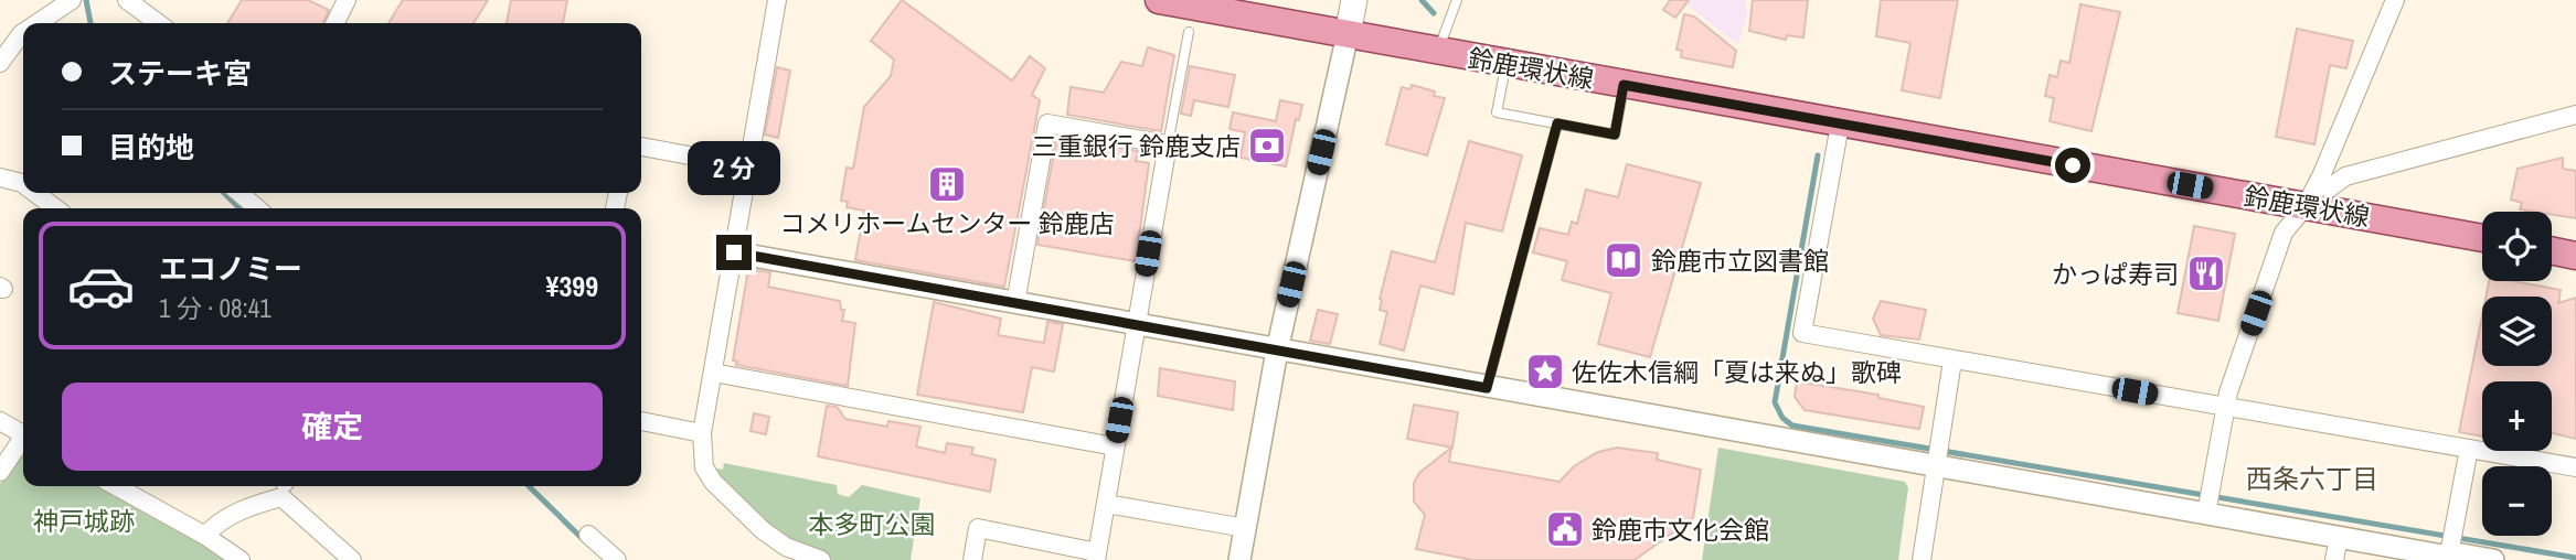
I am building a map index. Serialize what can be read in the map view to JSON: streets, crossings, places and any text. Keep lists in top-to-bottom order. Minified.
{"streets":{"main road":["鈴鹿環状線"]},"districts":["西条六丁目"],"parks":["神戸城跡","本多町公園"],"places":{"bank":["三重銀行 鈴鹿支店"],"building":["コメリホームセンター 鈴鹿店"],"library":["鈴鹿市立図書館"],"restaurant":["かっぱ寿司"],"place":["佐佐木信綱「夏は来ぬ」歌碑"],"public building":["鈴鹿市文化会館"]},"page":{"banner":["ステーキ宮","目的地"],"bubble":"2 分","map_buttons":["+","−"],"list":[{"name":"エコノミー","note":"1 分 · 08:41","value":"¥399"}],"buttons":"確定"}}
